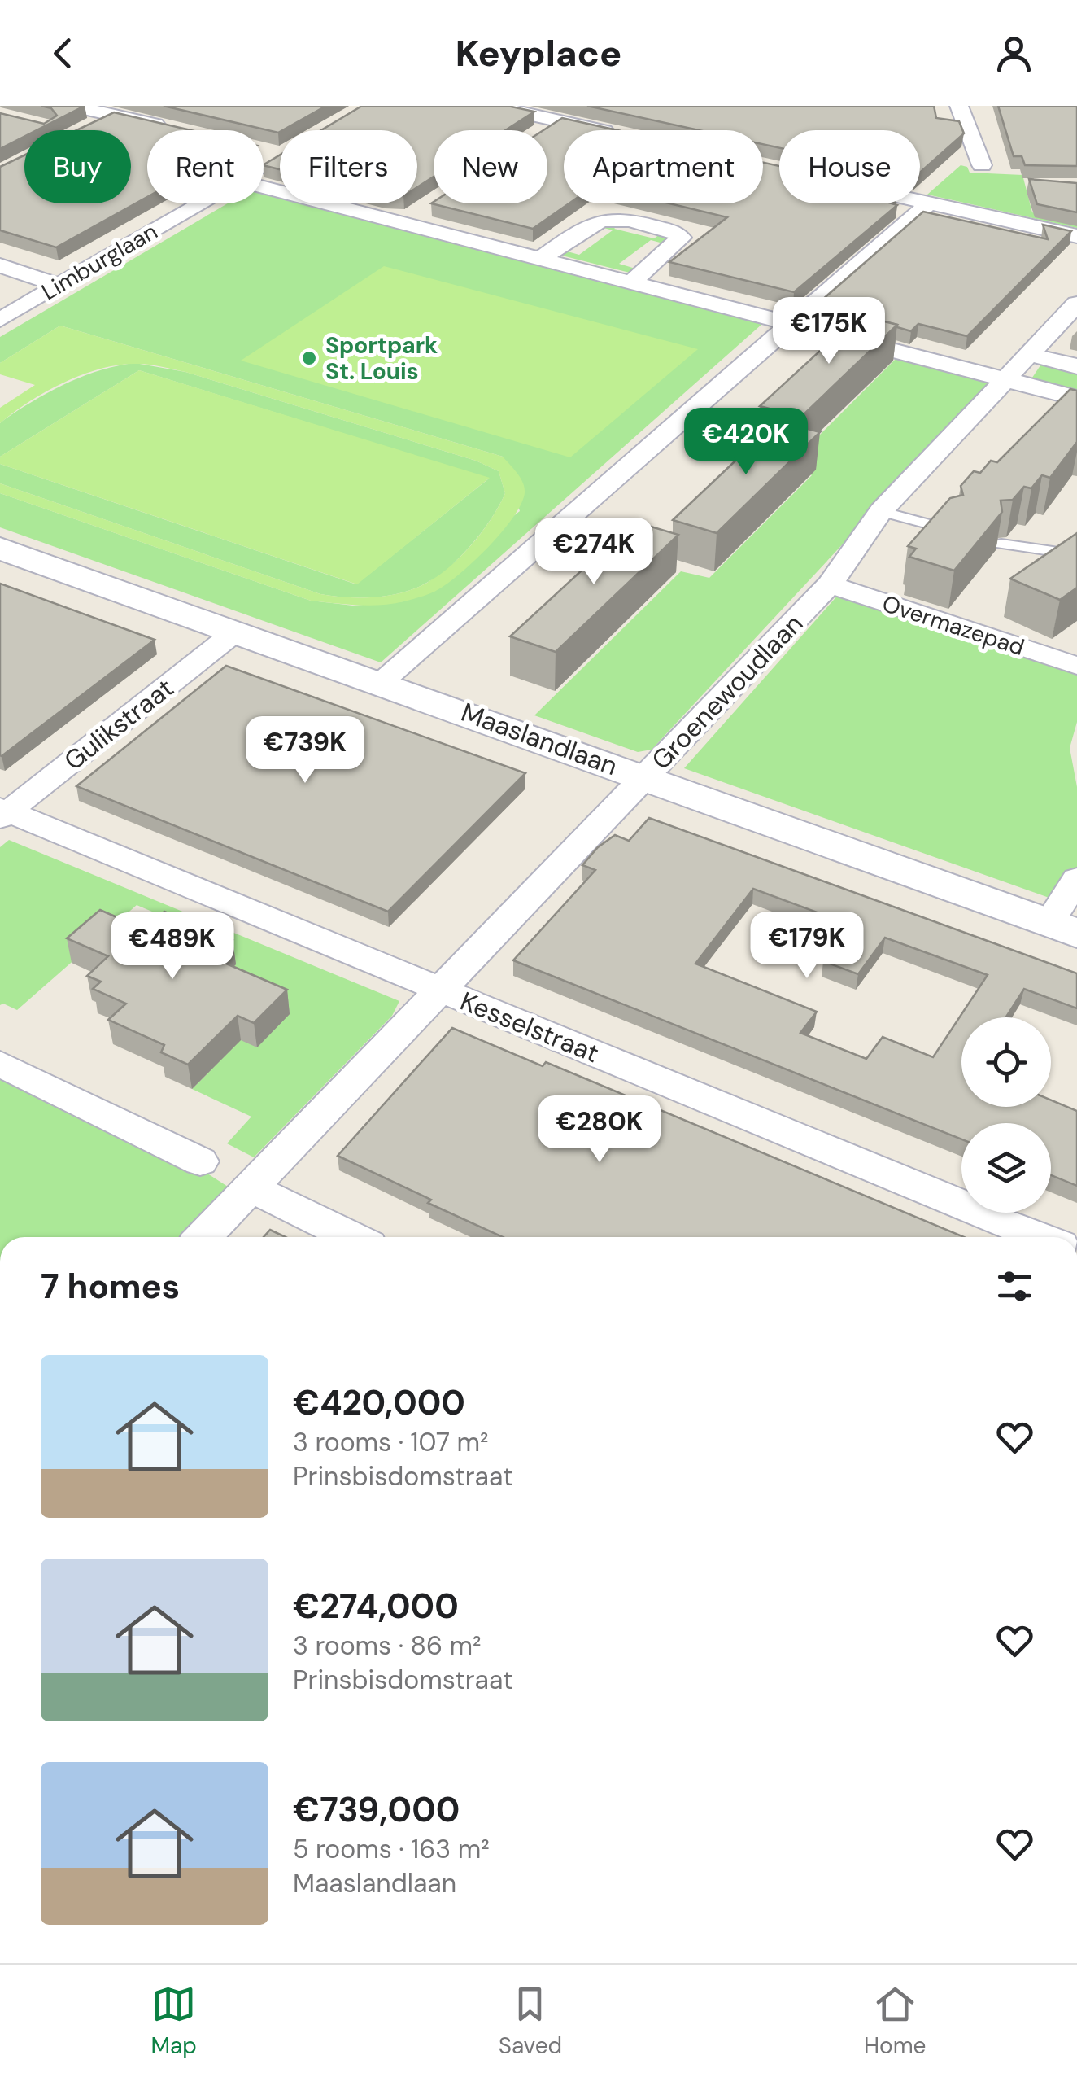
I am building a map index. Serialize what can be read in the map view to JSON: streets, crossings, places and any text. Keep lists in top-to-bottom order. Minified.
{"streets":{"street":["Limburglaan","Overmazepad","Groenewoudlaan","Gulikstraat","Maaslandlaan","Kesselstraat"]},"crossings":[["Overmazepad","Groenewoudlaan"],["Groenewoudlaan","Maaslandlaan"],["Groenewoudlaan","Kesselstraat"],["Gulikstraat","Maaslandlaan"],["Gulikstraat","Kesselstraat"]],"places":["Sportpark St. Louis"],"page":{"header":"Keyplace","chip":["Buy","Rent","Filters","New","Apartment","House"],"price":["€175K","€420K","€274K","€739K","€179K","€489K","€280K"],"heading":"7 homes","list":[{"name":"€420,000","note":"3 rooms · 107 m² · Prinsbisdomstraat"},{"name":"€274,000","note":"3 rooms · 86 m² · Prinsbisdomstraat"},{"name":"€739,000","note":"5 rooms · 163 m² · Maaslandlaan"}],"tabs":["Map","Saved","Home"]}}
